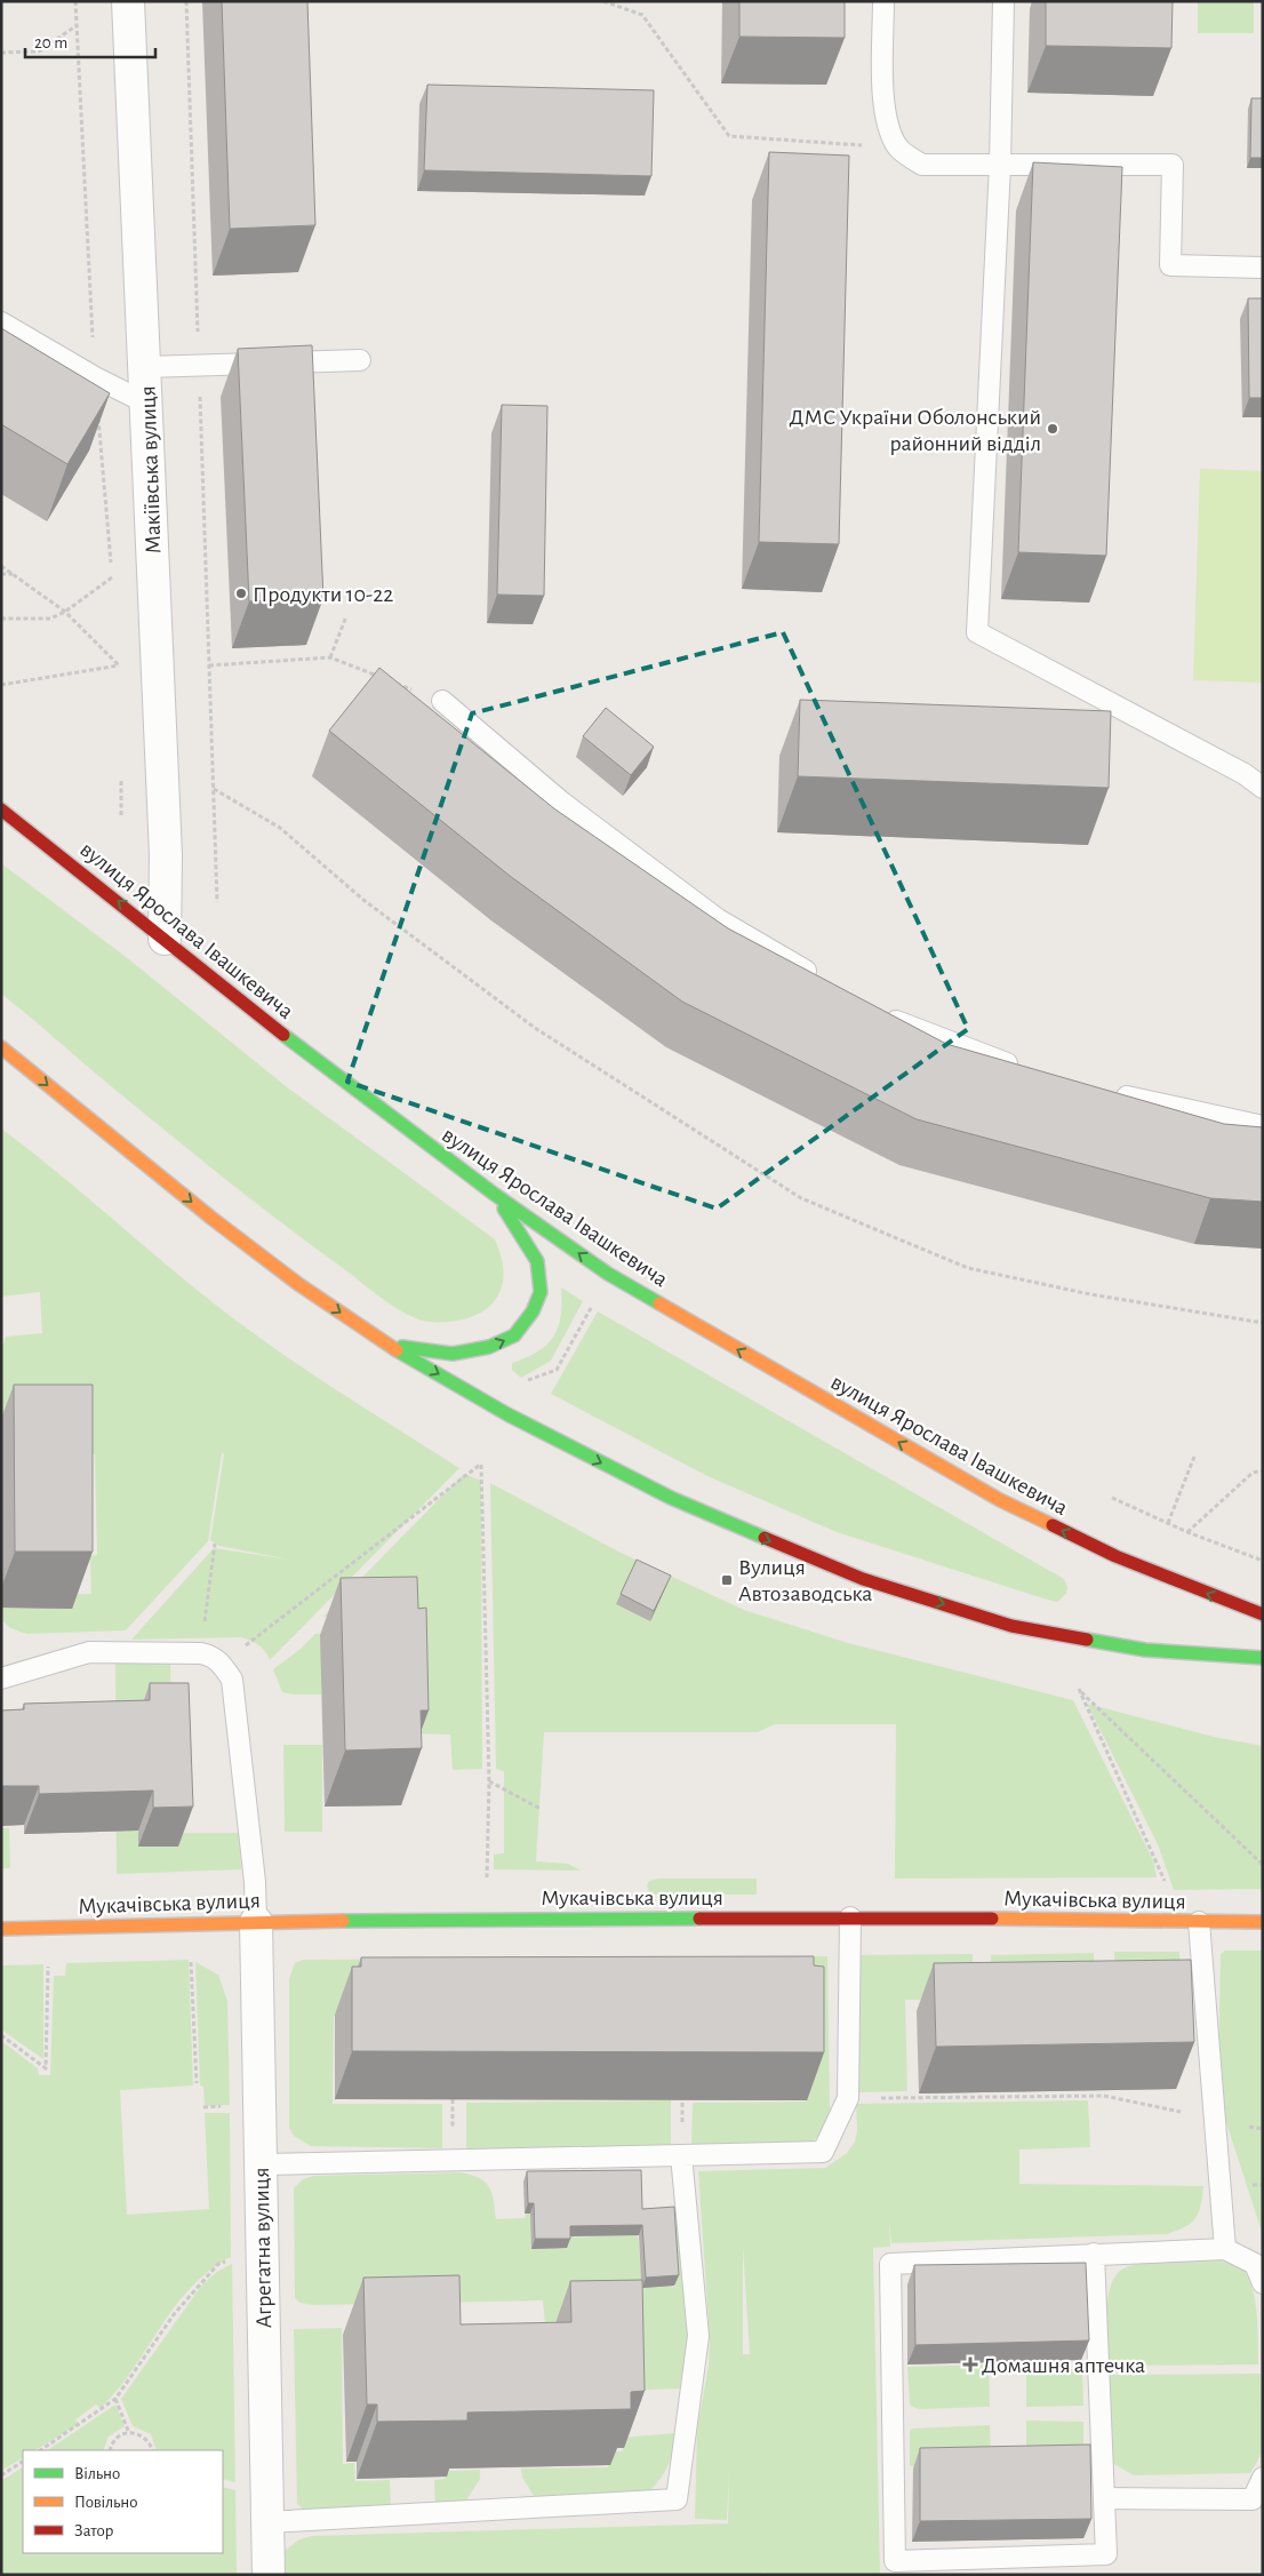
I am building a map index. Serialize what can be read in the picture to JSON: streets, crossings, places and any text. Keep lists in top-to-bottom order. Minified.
{"streets":{"main road":["вулиця Ярослава Івашкевича","Мукачівська вулиця"],"street":["Макіївська вулиця","Агрегатна вулиця"]},"crossings":[["Макіївська вулиця","вулиця Ярослава Івашкевича"],["Мукачівська вулиця","Агрегатна вулиця"]],"one_way":["вулиця Ярослава Івашкевича"],"places":{"other":["ДМС України Оболонський районний відділ","Продукти 10-22"],"transit":["Вулиця Автозаводська"],"health":["Домашня аптечка"]},"legend":["Вільно","Повільно","Затор"],"scale_bar":"20 m"}
